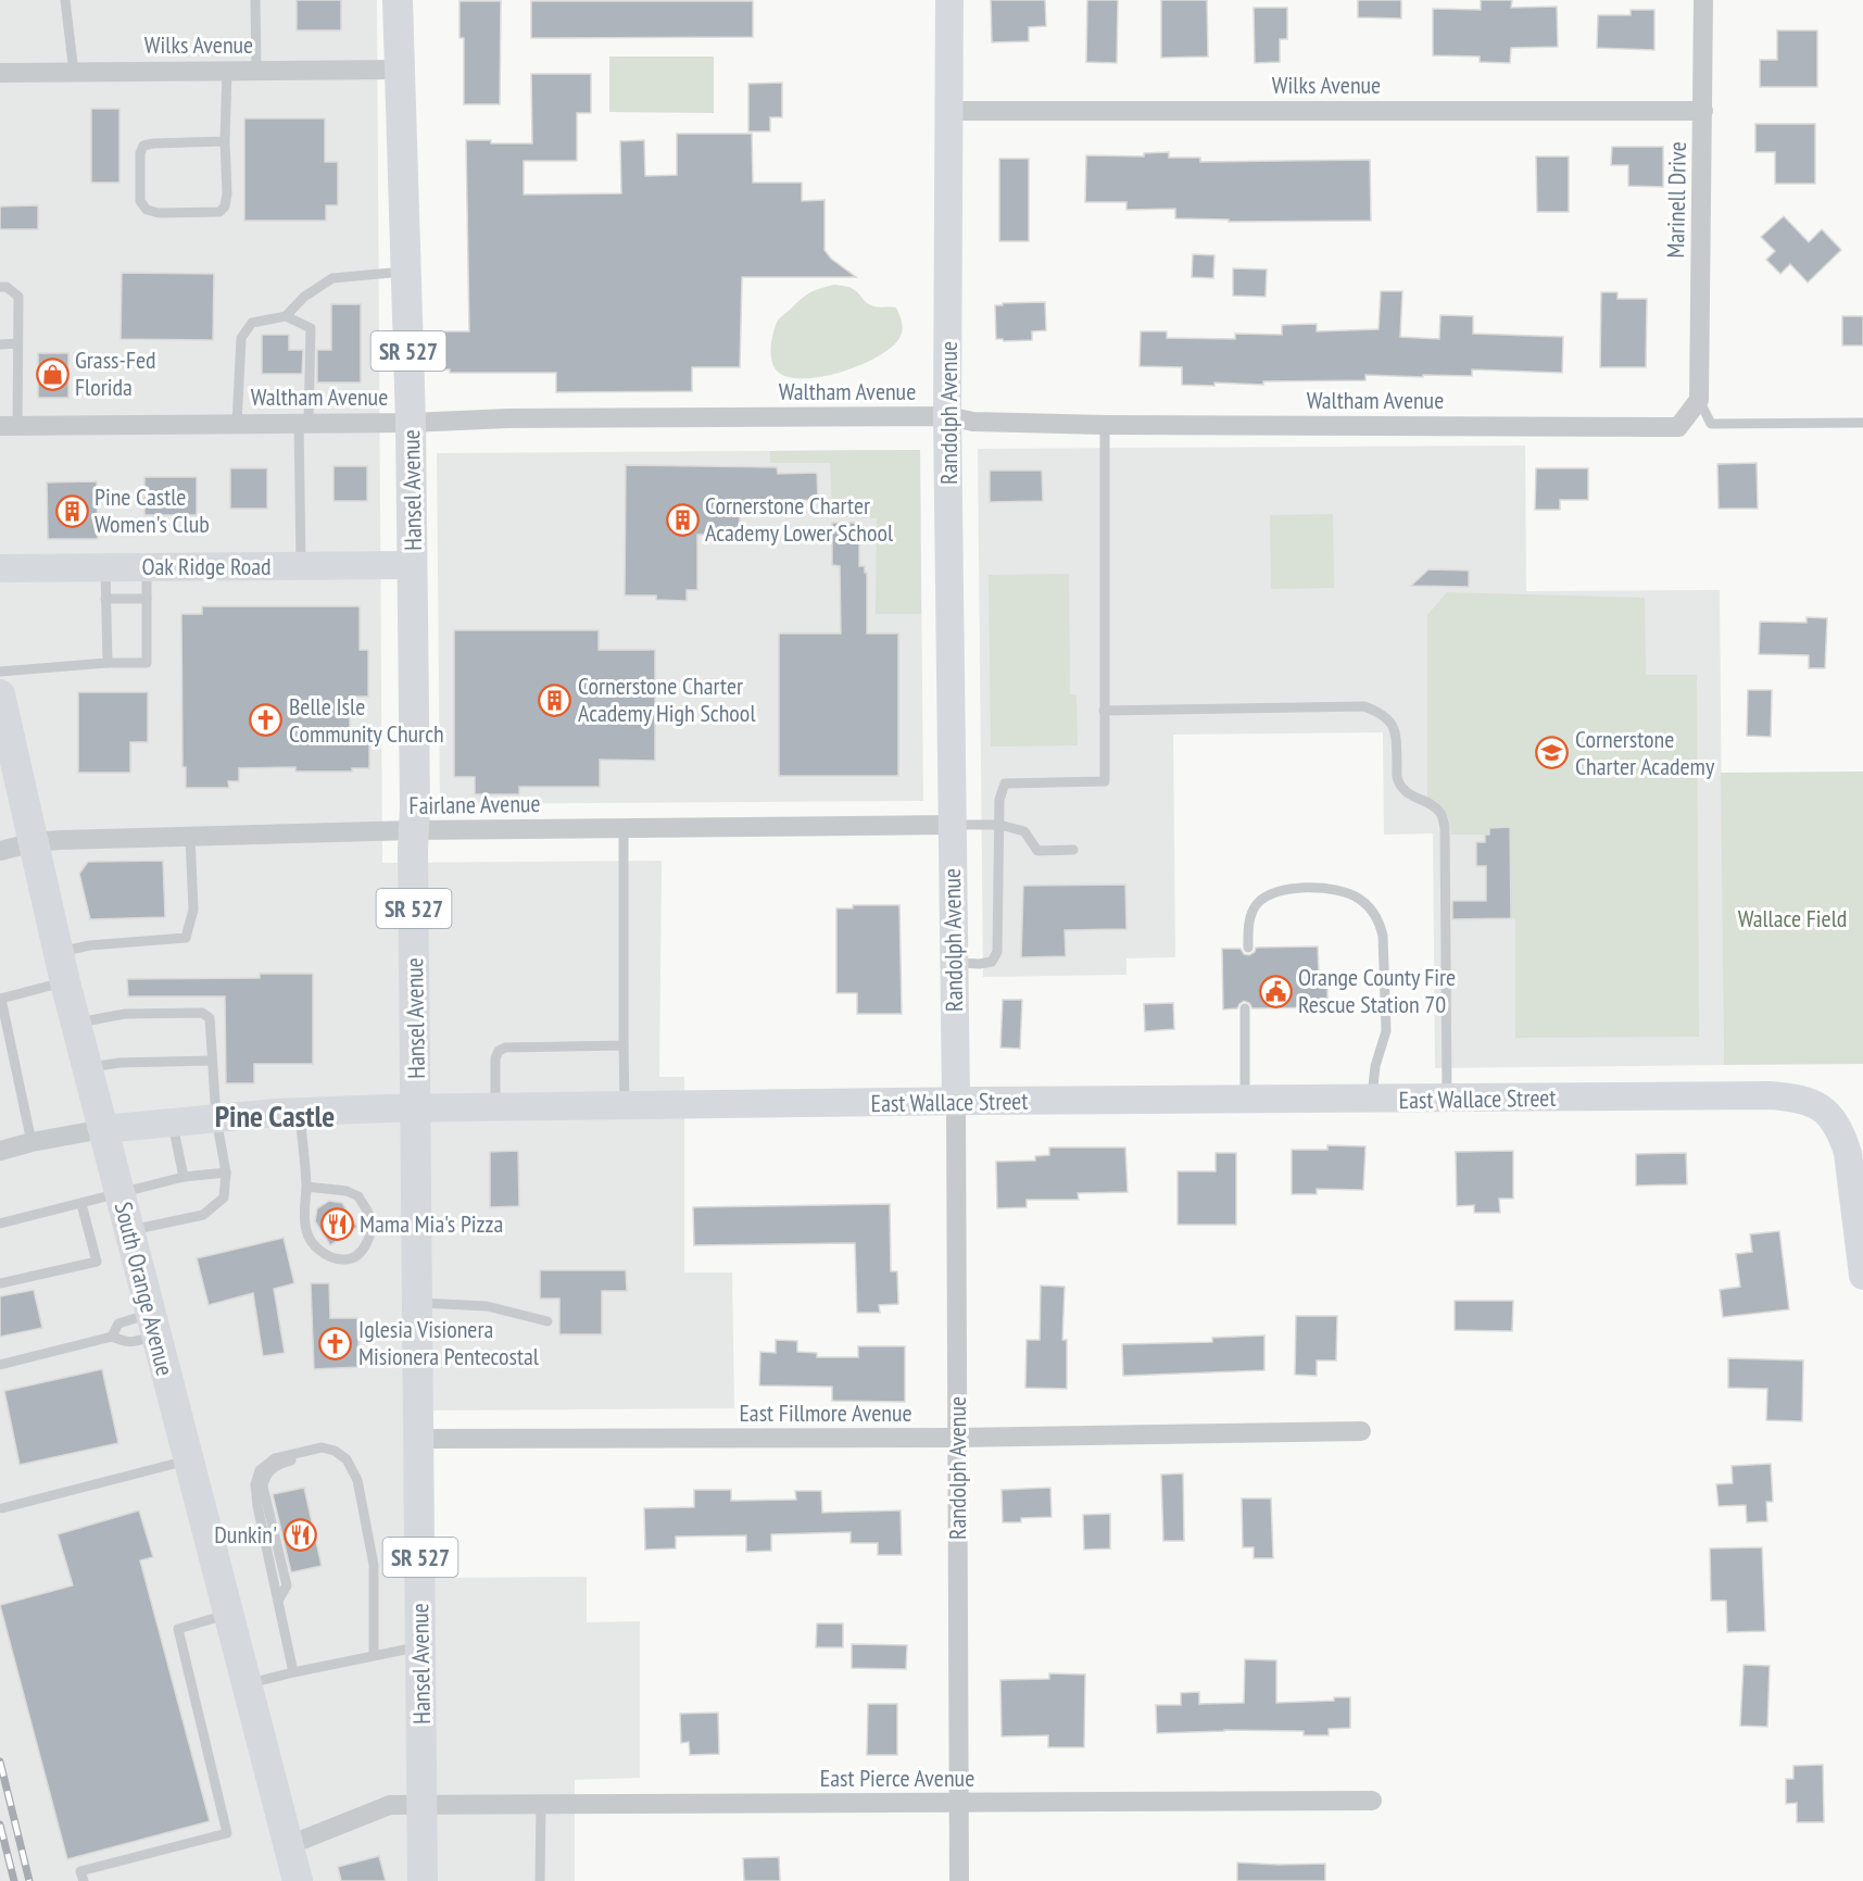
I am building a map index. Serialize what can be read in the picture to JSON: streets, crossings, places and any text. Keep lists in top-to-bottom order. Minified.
{"streets":{"main road":["SR 527","Hansel Avenue","South Orange Avenue"],"street":["Wilks Avenue","Marinell Drive","Waltham Avenue","Randolph Avenue","Oak Ridge Road","Fairlane Avenue","East Wallace Street","East Fillmore Avenue","East Pierce Avenue"]},"crossings":[["Wilks Avenue","Marinell Drive"],["Wilks Avenue","Randolph Avenue"],["Wilks Avenue","Hansel Avenue"],["Marinell Drive","Waltham Avenue"],["Waltham Avenue","Randolph Avenue"],["Waltham Avenue","Hansel Avenue"],["Randolph Avenue","Fairlane Avenue"],["Randolph Avenue","East Wallace Street"],["Randolph Avenue","East Fillmore Avenue"],["Randolph Avenue","East Pierce Avenue"],["Hansel Avenue","Oak Ridge Road"],["Hansel Avenue","Fairlane Avenue"],["Hansel Avenue","East Wallace Street"],["Hansel Avenue","East Fillmore Avenue"],["Hansel Avenue","East Pierce Avenue"],["Fairlane Avenue","South Orange Avenue"],["East Wallace Street","South Orange Avenue"],["South Orange Avenue","East Pierce Avenue"]],"districts":["Pine Castle"],"parks":["Wallace Field"],"places":{"shop":["Grass-Fed Florida"],"building":["Pine Castle Women's Club","Cornerstone Charter Academy Lower School","Cornerstone Charter Academy High School"],"church":["Belle Isle Community Church","Iglesia Visionera Misionera Pentecostal"],"school or university":["Cornerstone Charter Academy"],"public building":["Orange County Fire Rescue Station 70"],"restaurant":["Mama Mia's Pizza","Dunkin'"]}}
